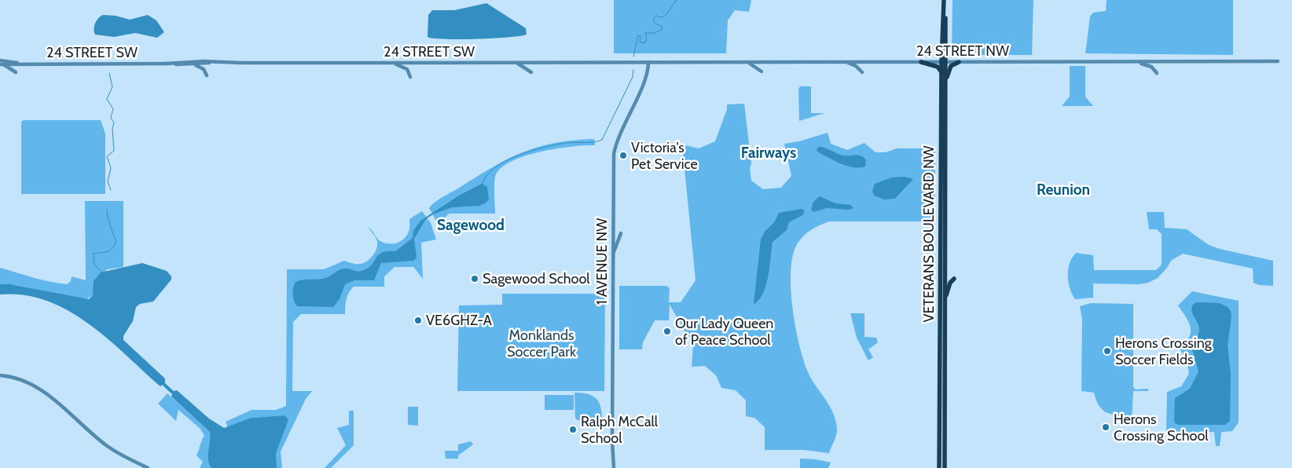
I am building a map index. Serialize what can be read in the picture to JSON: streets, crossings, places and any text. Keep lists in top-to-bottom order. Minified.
{"streets":{"main road":["VETERANS BOULEVARD NW"],"street":["24 STREET NW","24 STREET SW","1 AVENUE NW"]},"crossings":[["24 STREET NW","24 STREET SW"],["24 STREET NW","VETERANS BOULEVARD NW"],["24 STREET NW","1 AVENUE NW"],["24 STREET SW","1 AVENUE NW"]],"districts":["Fairways","Reunion","Sagewood"],"parks":["Monklands Soccer Park"],"places":["Victoria's Pet Service","Sagewood School","VE6GHZ-A","Our Lady Queen of Peace School","Herons Crossing Soccer Fields","Herons Crossing School","Ralph McCall School"]}
